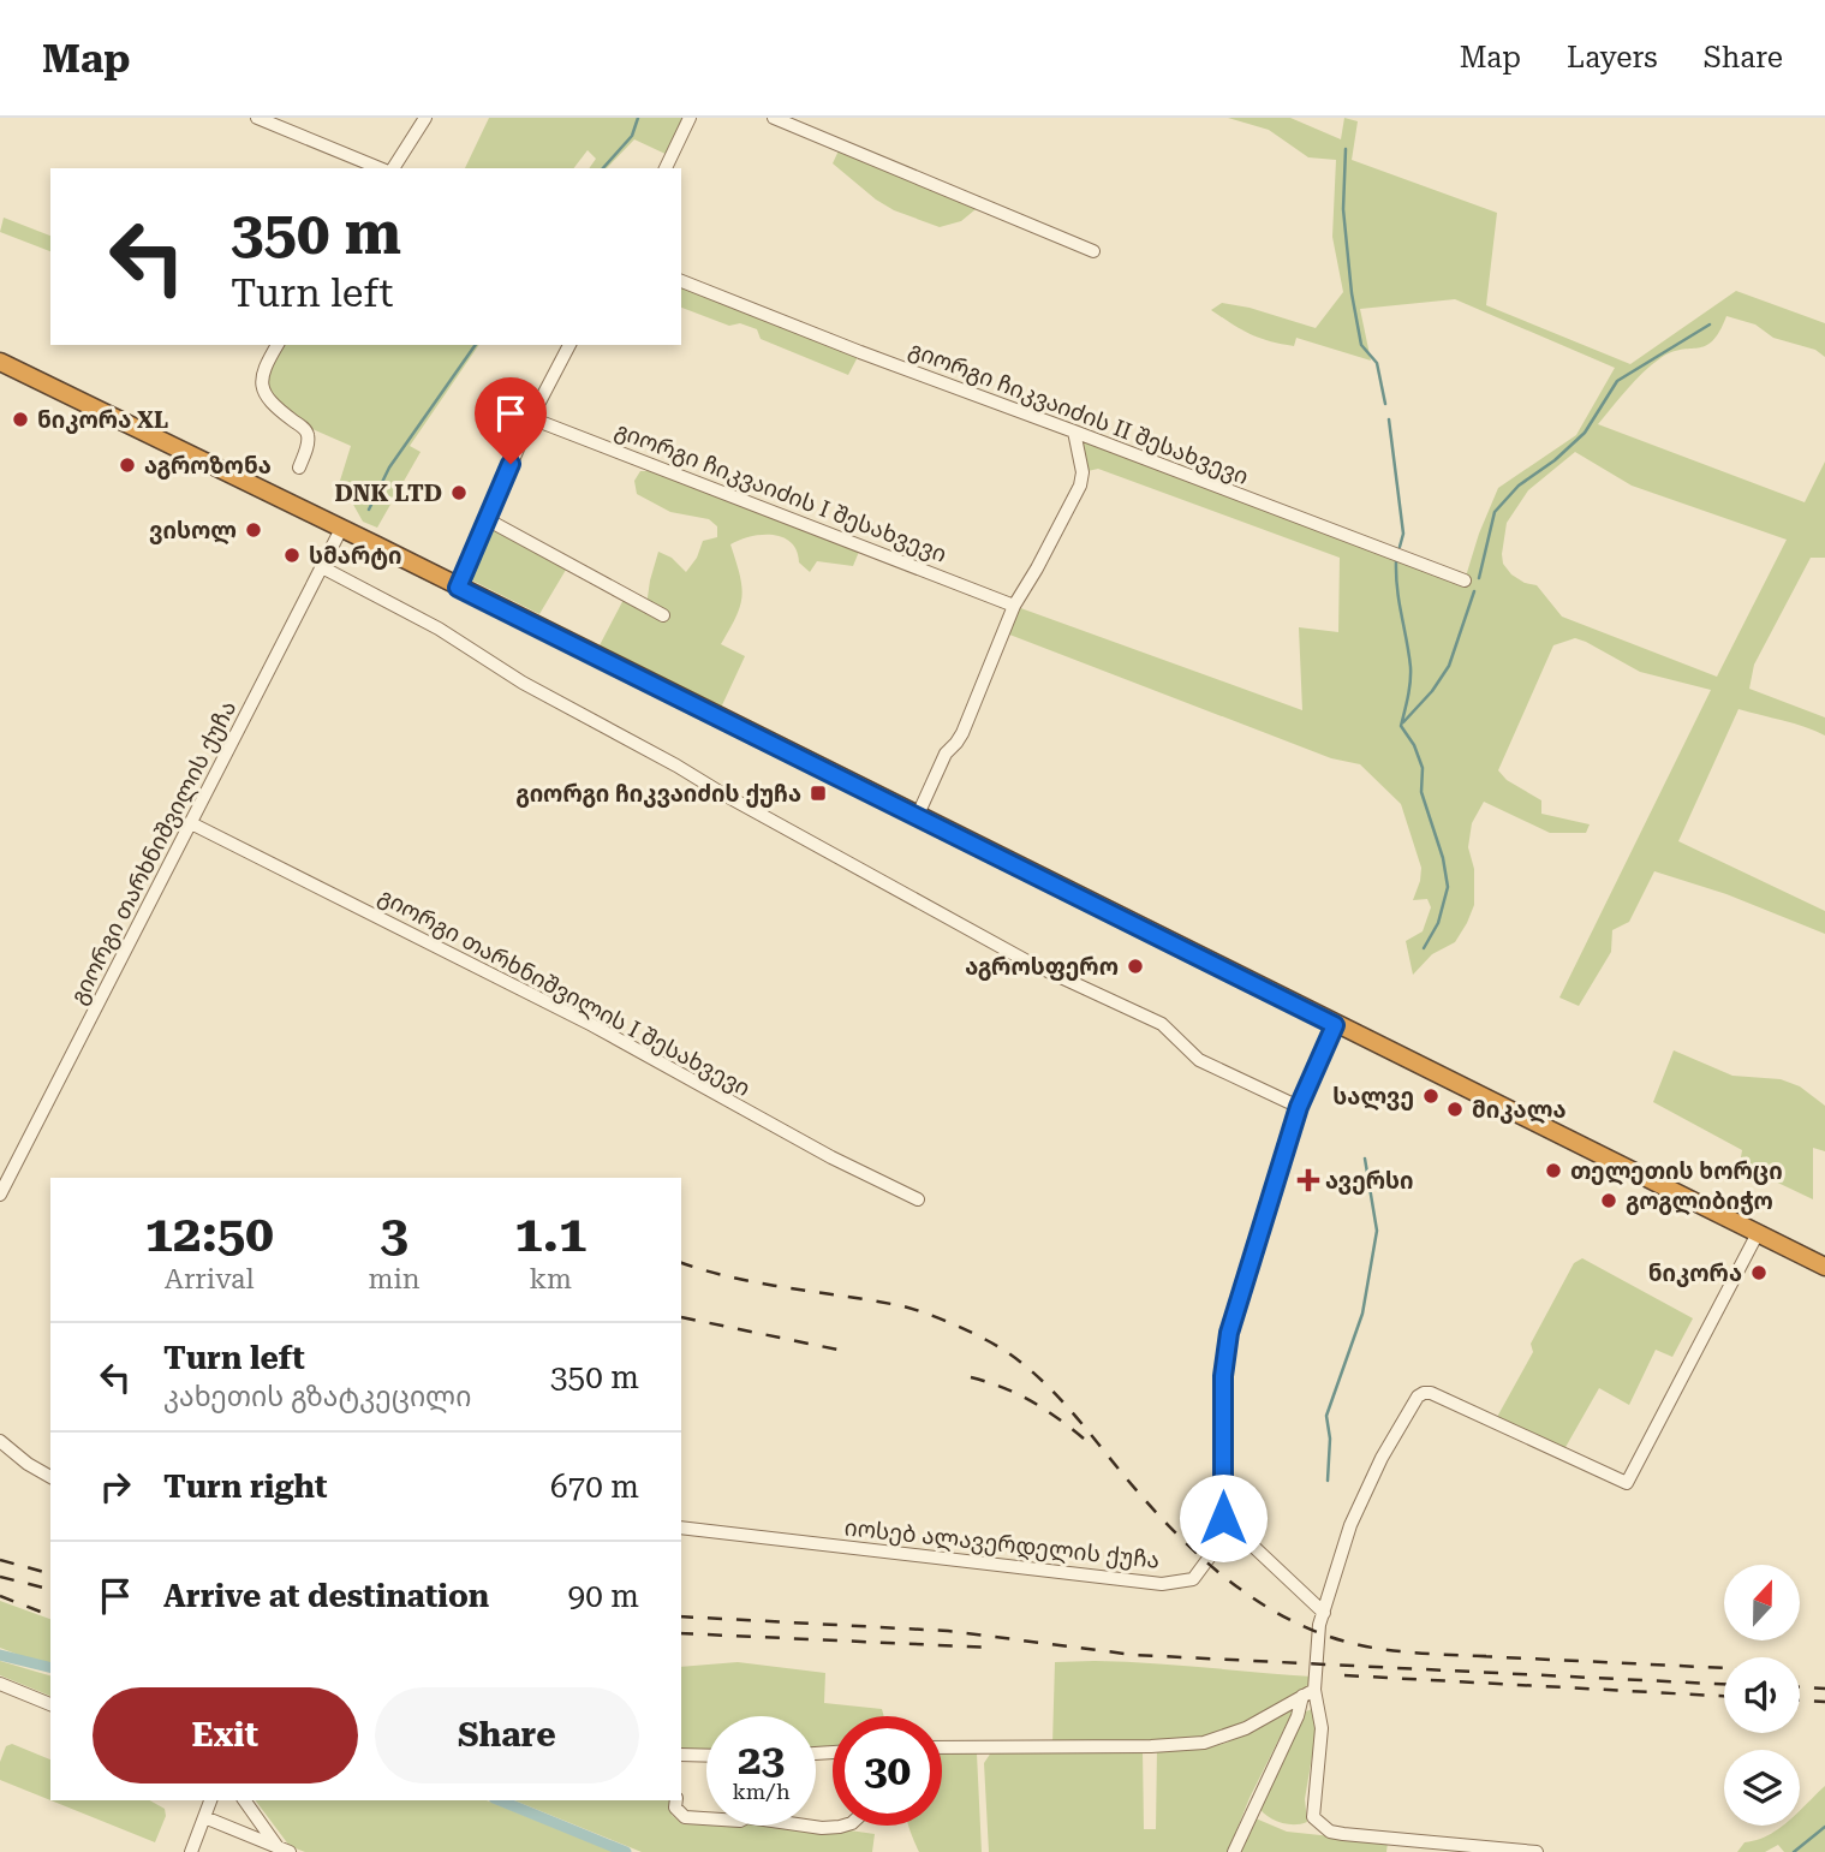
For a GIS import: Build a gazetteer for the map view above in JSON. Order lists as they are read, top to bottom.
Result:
{
  "streets": {
    "street": [
      "გიორგი ჩიკვაიძის II შესახვევი",
      "გიორგი ჩიკვაიძის I შესახვევი",
      "გიორგი თარხნიშვილის ქუჩა",
      "გიორგი თარხნიშვილის I შესახვევი",
      "იოსებ ალავერდელის ქუჩა"
    ]
  },
  "crossings": [
    ["გიორგი თარხნიშვილის ქუჩა", "გიორგი თარხნიშვილის I შესახვევი"]
  ],
  "places": {
    "other": [
      "ნიკორა XL",
      "აგროზონა",
      "DNK LTD",
      "ვისოლ",
      "სმარტი",
      "აგროსფერო",
      "სალვე",
      "მიკალა",
      "თელეთის ხორცი",
      "გოგლიბიჭო",
      "ნიკორა"
    ],
    "transit": ["გიორგი ჩიკვაიძის ქუჩა"],
    "health": ["ავერსი"]
  },
  "north": "top",
  "page": {
    "header": "Map",
    "nav": ["Map", "Layers", "Share"],
    "turn": ["350 m", "Turn left"],
    "eta": [
      "12:50",
      "Arrival",
      "3",
      "min",
      "1.1",
      "km"
    ],
    "list": [
      {
        "name": "Turn left",
        "note": "კახეთის გზატკეცილი",
        "value": "350 m"
      },
      {
        "name": "Turn right",
        "value": "670 m"
      },
      {
        "name": "Arrive at destination",
        "value": "90 m"
      }
    ],
    "buttons": ["Exit", "Share"],
    "speed": "23 km/h",
    "limit": "30"
  }
}
